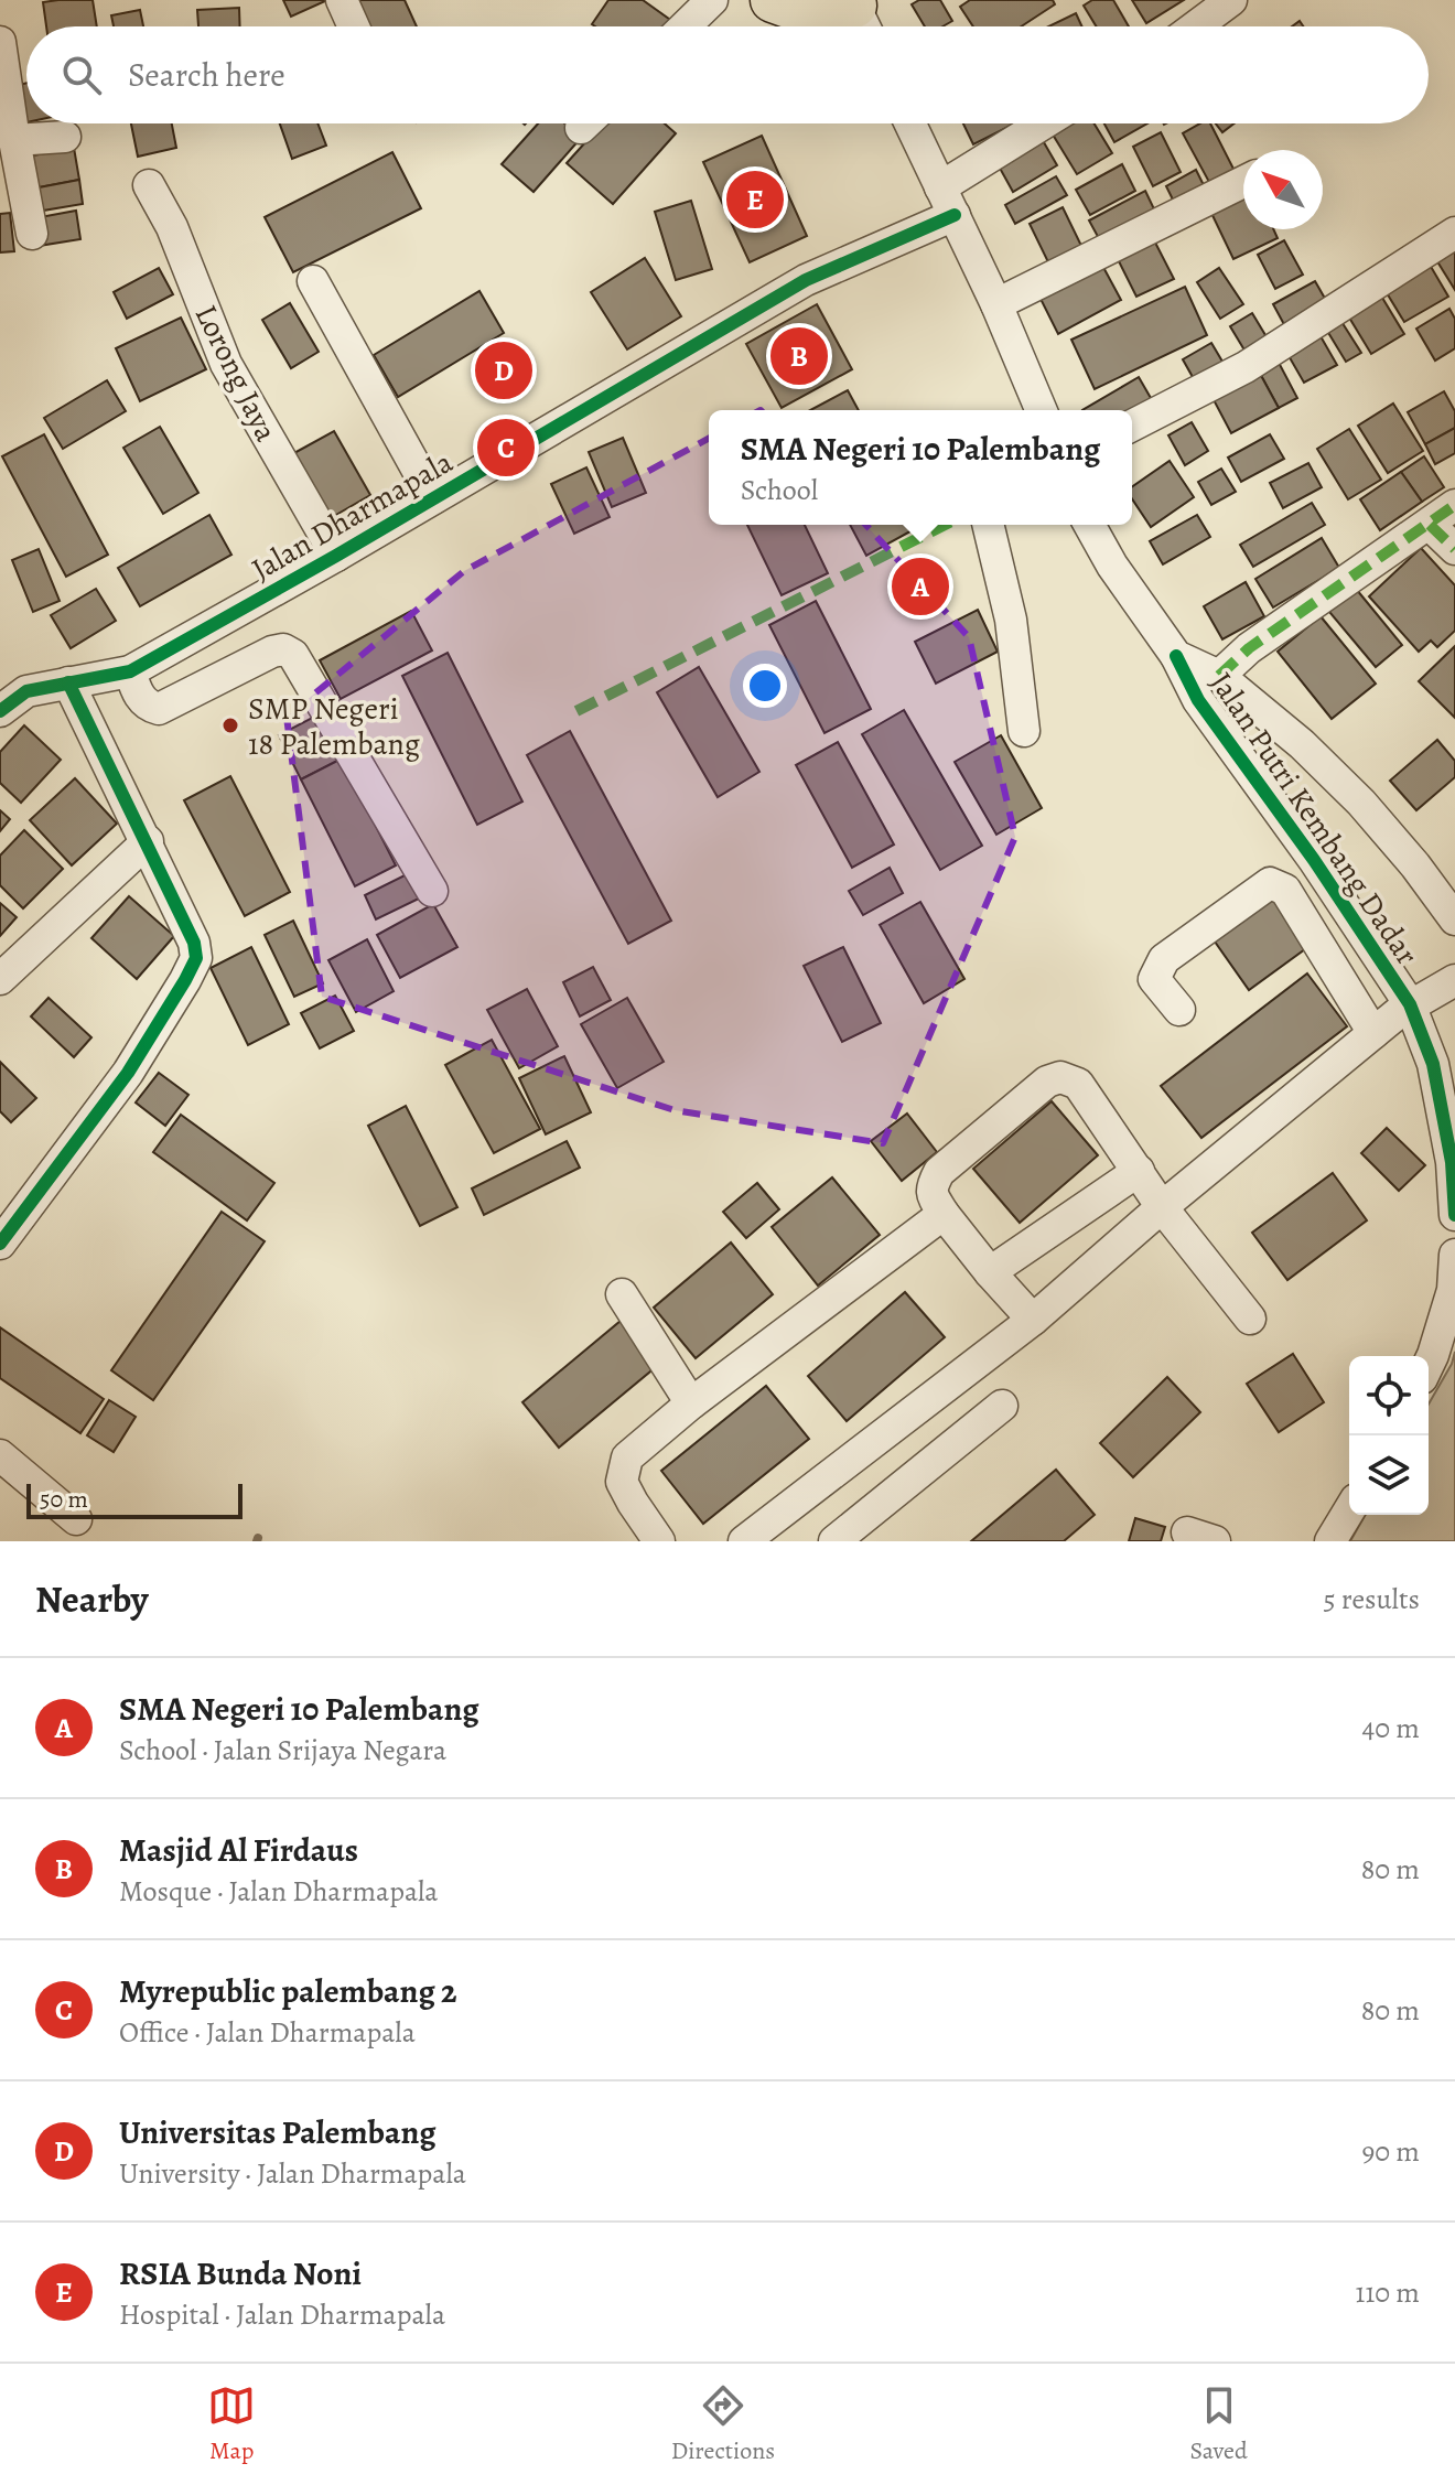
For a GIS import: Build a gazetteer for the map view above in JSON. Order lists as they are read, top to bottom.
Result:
{
  "streets": {
    "street": ["Lorong Jaya", "Jalan Dharmapala", "Jalan Putri Kembang Dadar"]
  },
  "crossings": [
    ["Lorong Jaya", "Jalan Dharmapala"]
  ],
  "places": ["SMP Negeri 18 Palembang"],
  "scale_bar": "50 m",
  "north": "top left",
  "page": {
    "search": "Search here",
    "pins": [
      "E",
      "B",
      "D",
      "C",
      "A"
    ],
    "popup": ["SMA Negeri 10 Palembang", "School"],
    "scale": "50 m",
    "heading": ["Nearby", "5 results"],
    "list": [
      {
        "mark": "A",
        "name": "SMA Negeri 10 Palembang",
        "note": "School · Jalan Srijaya Negara",
        "value": "40 m"
      },
      {
        "mark": "B",
        "name": "Masjid Al Firdaus",
        "note": "Mosque · Jalan Dharmapala",
        "value": "80 m"
      },
      {
        "mark": "C",
        "name": "Myrepublic palembang 2",
        "note": "Office · Jalan Dharmapala",
        "value": "80 m"
      },
      {
        "mark": "D",
        "name": "Universitas Palembang",
        "note": "University · Jalan Dharmapala",
        "value": "90 m"
      },
      {
        "mark": "E",
        "name": "RSIA Bunda Noni",
        "note": "Hospital · Jalan Dharmapala",
        "value": "110 m"
      }
    ],
    "nav": ["Map", "Directions", "Saved"]
  }
}
